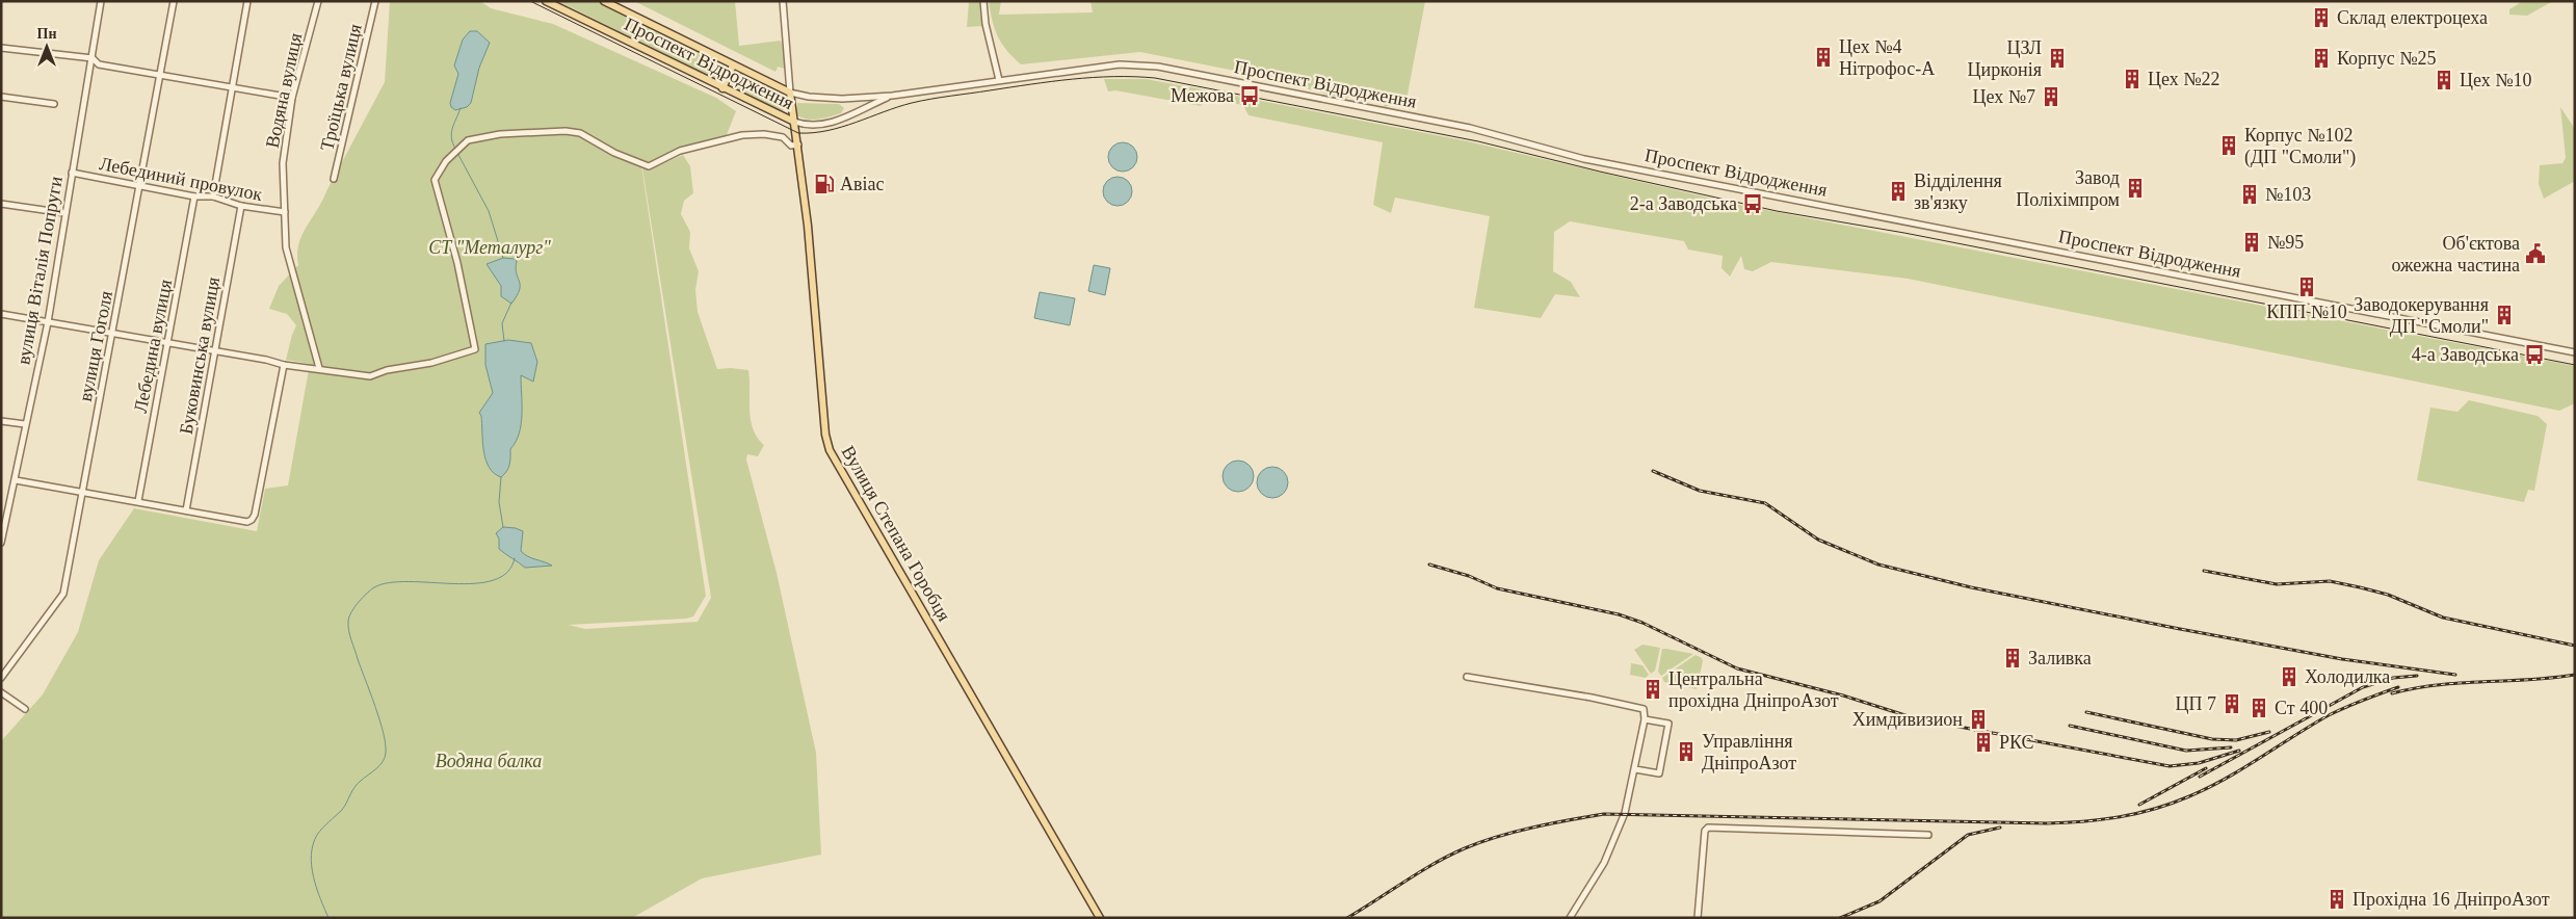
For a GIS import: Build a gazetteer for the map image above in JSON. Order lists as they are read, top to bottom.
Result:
{
  "streets": {
    "main road": ["Проспект Відродження", "Вулиця Степана Горобця"],
    "street": [
      "Троїцька вулиця",
      "Водяна вулиця",
      "Лебединий провулок",
      "вулиця Віталія Попруги",
      "вулиця Гоголя",
      "Лебедина вулиця",
      "Буковинська вулиця"
    ]
  },
  "crossings": [
    ["Проспект Відродження", "Вулиця Степана Горобця"],
    ["Водяна вулиця", "Лебединий провулок"],
    ["Лебединий провулок", "вулиця Віталія Попруги"],
    ["Лебединий провулок", "вулиця Гоголя"],
    ["Лебединий провулок", "Лебедина вулиця"],
    ["Лебединий провулок", "Буковинська вулиця"]
  ],
  "parks": ["СТ \"Металург\"", "Водяна балка"],
  "places": {
    "building": [
      "Склад електроцеха",
      "Цех №4 Нітрофос-А",
      "ЦЗЛ Цирконія",
      "Корпус №25",
      "Цех №22",
      "Цех №10",
      "Цех №7",
      "Корпус №102 (ДП \"Смоли\")",
      "Завод Поліхімпром",
      "Відділення зв'язку",
      "№103",
      "№95",
      "КПП №10",
      "Заводокерування ДП \"Смоли\"",
      "Заливка",
      "Холодилка",
      "Центральна прохідна ДніпроАзот",
      "ЦП 7",
      "Ст 400",
      "Химдивизион",
      "РКС",
      "Управління ДніпроАзот",
      "Прохідна 16 ДніпроАзот"
    ],
    "bus stop": ["Межова", "2-а Заводська", "4-а Заводська"],
    "fuel station": ["Авіас"],
    "public building": ["Об'єктова ожежна частина"]
  },
  "north": "top"
}
